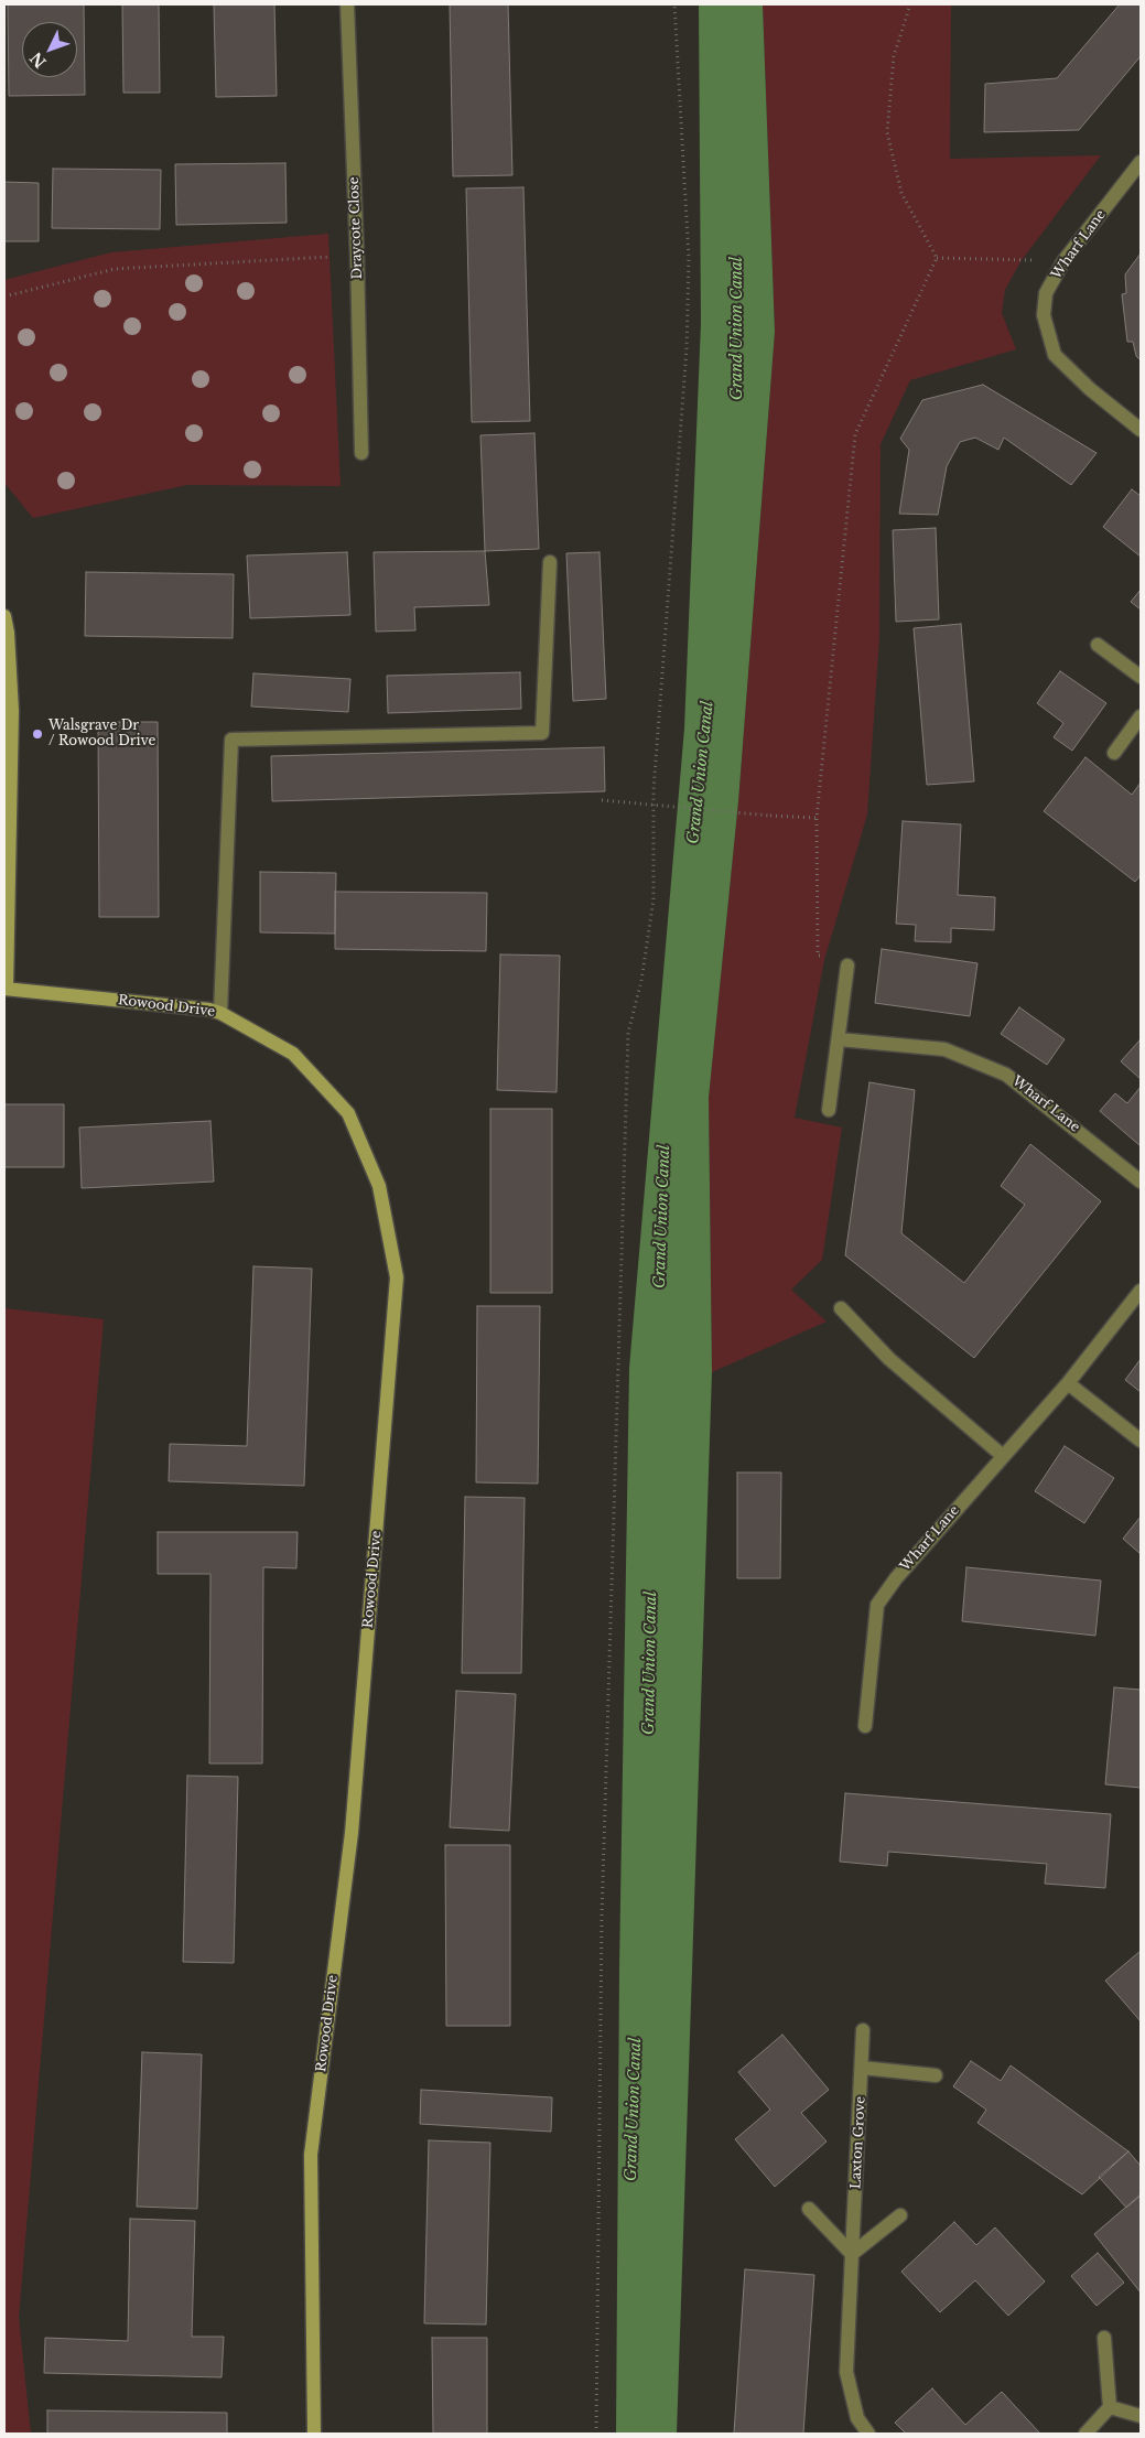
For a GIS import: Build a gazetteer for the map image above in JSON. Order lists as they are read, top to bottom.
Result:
{
  "streets": {
    "street": [
      "Draycote Close",
      "Wharf Lane",
      "Rowood Drive",
      "Laxton Grove"
    ]
  },
  "water": ["Grand Union Canal"],
  "places": ["Walsgrave Dr / Rowood Drive"],
  "north": "bottom left"
}
